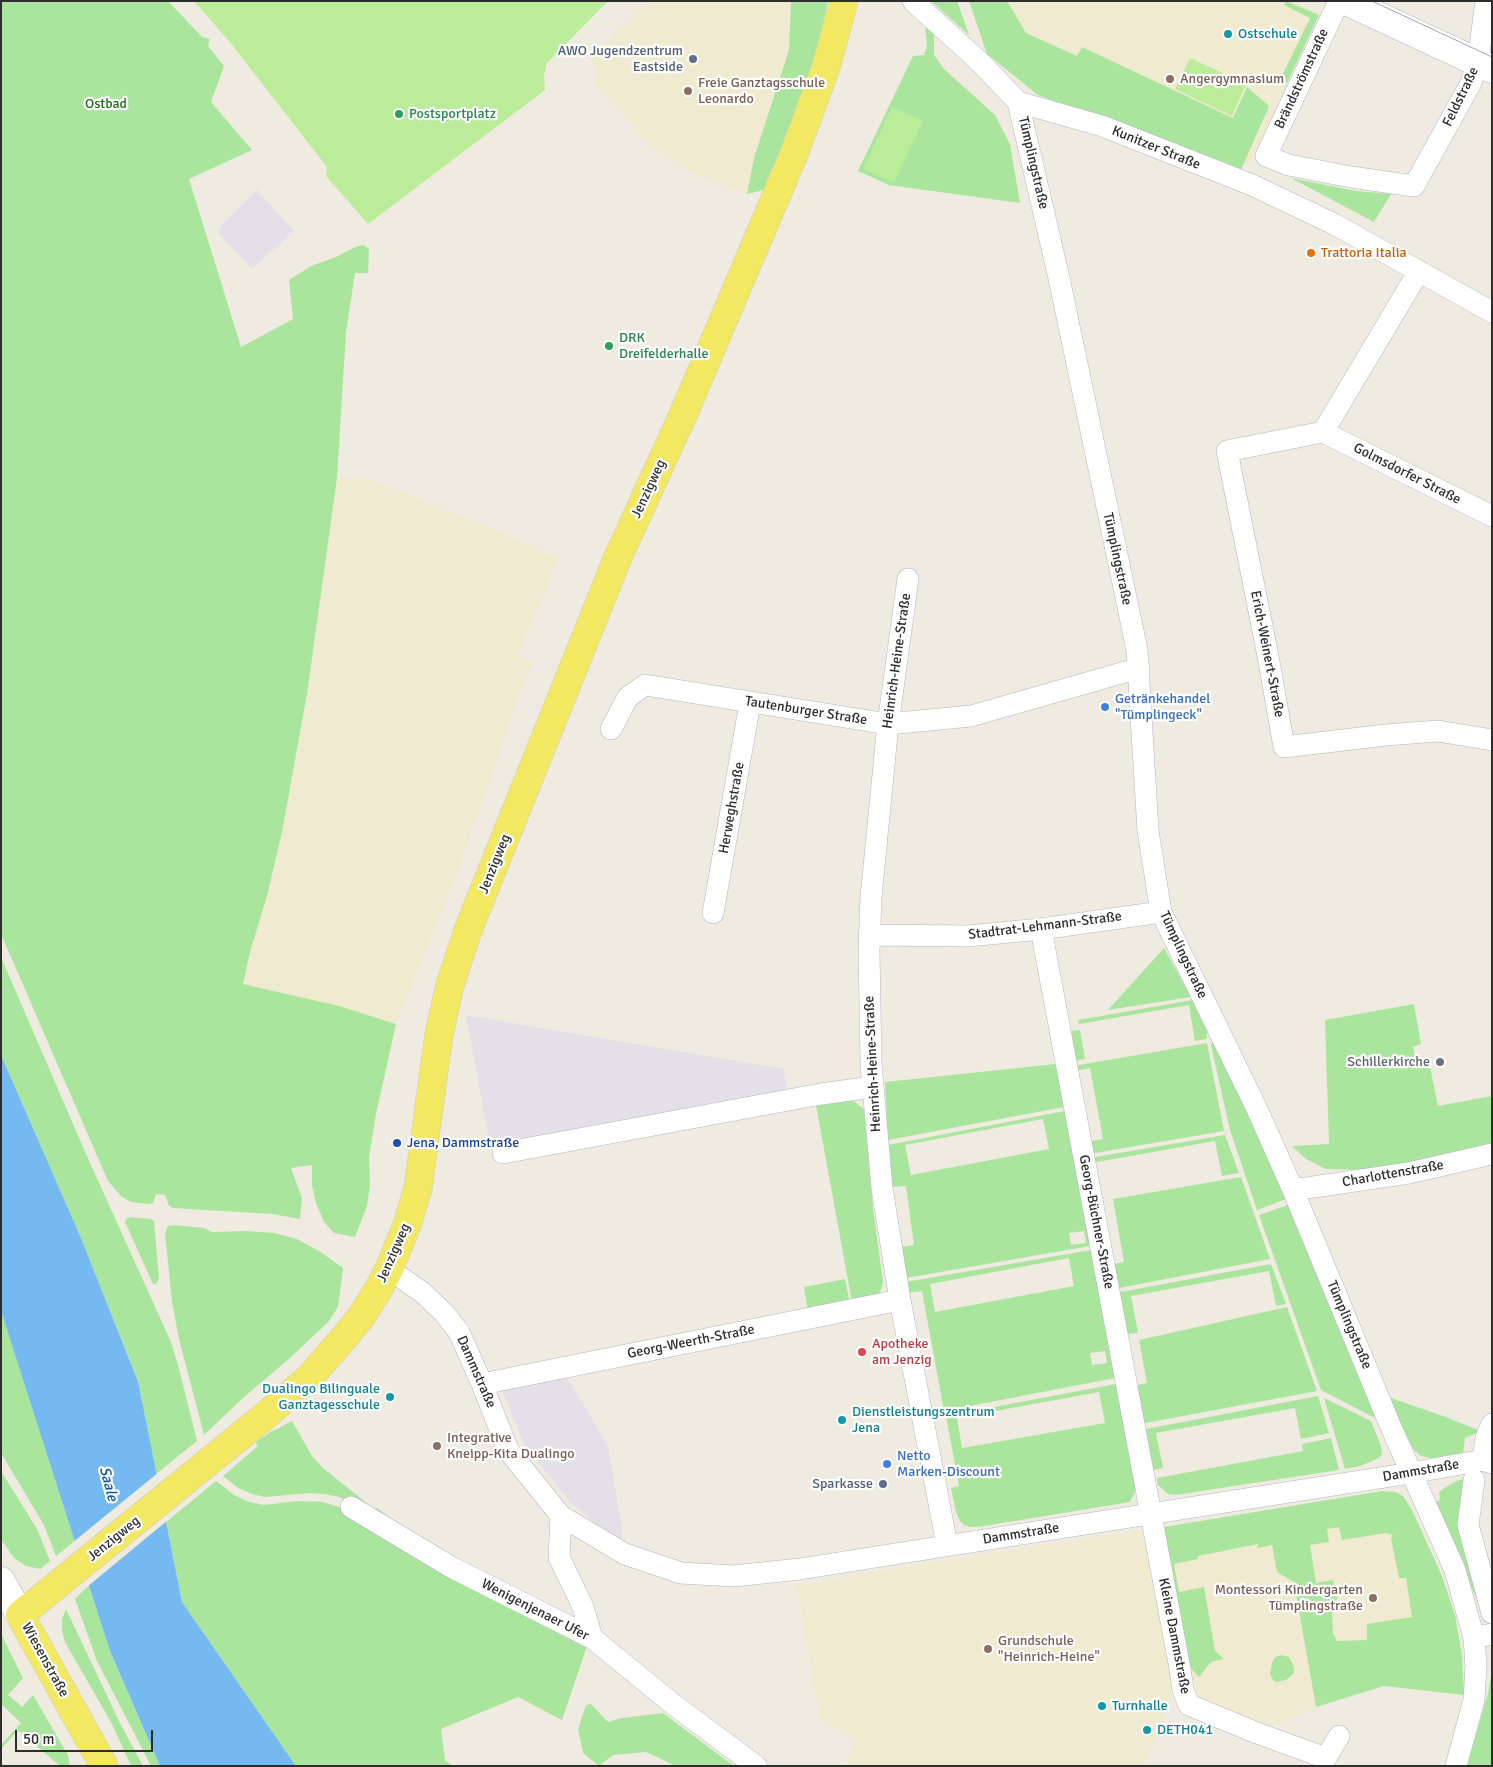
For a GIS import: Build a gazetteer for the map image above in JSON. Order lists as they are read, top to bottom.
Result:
{
  "streets": {
    "main road": ["Jenzigweg", "Wiesenstraße"],
    "street": [
      "Brändströmstraße",
      "Feldstraße",
      "Kunitzer Straße",
      "Tümplingstraße",
      "Golmsdorfer Straße",
      "Erich-Weinert-Straße",
      "Heinrich-Heine-Straße",
      "Tautenburger Straße",
      "Herweghstraße",
      "Stadtrat-Lehmann-Straße",
      "Charlottenstraße",
      "Georg-Büchner-Straße",
      "Georg-Weerth-Straße",
      "Dammstraße",
      "Wenigenjenaer Ufer",
      "Kleine Dammstraße"
    ]
  },
  "crossings": [
    ["Brändströmstraße", "Feldstraße"],
    ["Kunitzer Straße", "Tümplingstraße"],
    ["Tümplingstraße", "Tautenburger Straße"],
    ["Tümplingstraße", "Stadtrat-Lehmann-Straße"],
    ["Tümplingstraße", "Charlottenstraße"],
    ["Tümplingstraße", "Dammstraße"],
    ["Golmsdorfer Straße", "Erich-Weinert-Straße"],
    ["Jenzigweg", "Dammstraße"],
    ["Jenzigweg", "Wiesenstraße"],
    ["Heinrich-Heine-Straße", "Tautenburger Straße"],
    ["Heinrich-Heine-Straße", "Stadtrat-Lehmann-Straße"],
    ["Heinrich-Heine-Straße", "Georg-Weerth-Straße"],
    ["Heinrich-Heine-Straße", "Dammstraße"],
    ["Tautenburger Straße", "Herweghstraße"],
    ["Stadtrat-Lehmann-Straße", "Georg-Büchner-Straße"],
    ["Georg-Büchner-Straße", "Dammstraße"],
    ["Georg-Büchner-Straße", "Kleine Dammstraße"],
    ["Georg-Weerth-Straße", "Dammstraße"],
    ["Dammstraße", "Kleine Dammstraße"]
  ],
  "water": ["Saale"],
  "parks": ["Ostbad"],
  "places": [
    "Ostschule",
    "AWO Jugendzentrum Eastside",
    "Angergymnasium",
    "Freie Ganztagsschule Leonardo",
    "Postsportplatz",
    "Trattoria Italia",
    "DRK Dreifelderhalle",
    "Getränkehandel \"Tümplingeck\"",
    "Schillerkirche",
    "Jena, Dammstraße",
    "Apotheke am Jenzig",
    "Dualingo Bilinguale Ganztagesschule",
    "Dienstleistungszentrum Jena",
    "Integrative Kneipp-Kita Dualingo",
    "Netto Marken-Discount",
    "Sparkasse",
    "Montessori Kindergarten Tümplingstraße",
    "Grundschule \"Heinrich-Heine\"",
    "Turnhalle",
    "DETH041"
  ],
  "scale_bar": "50 m"
}
